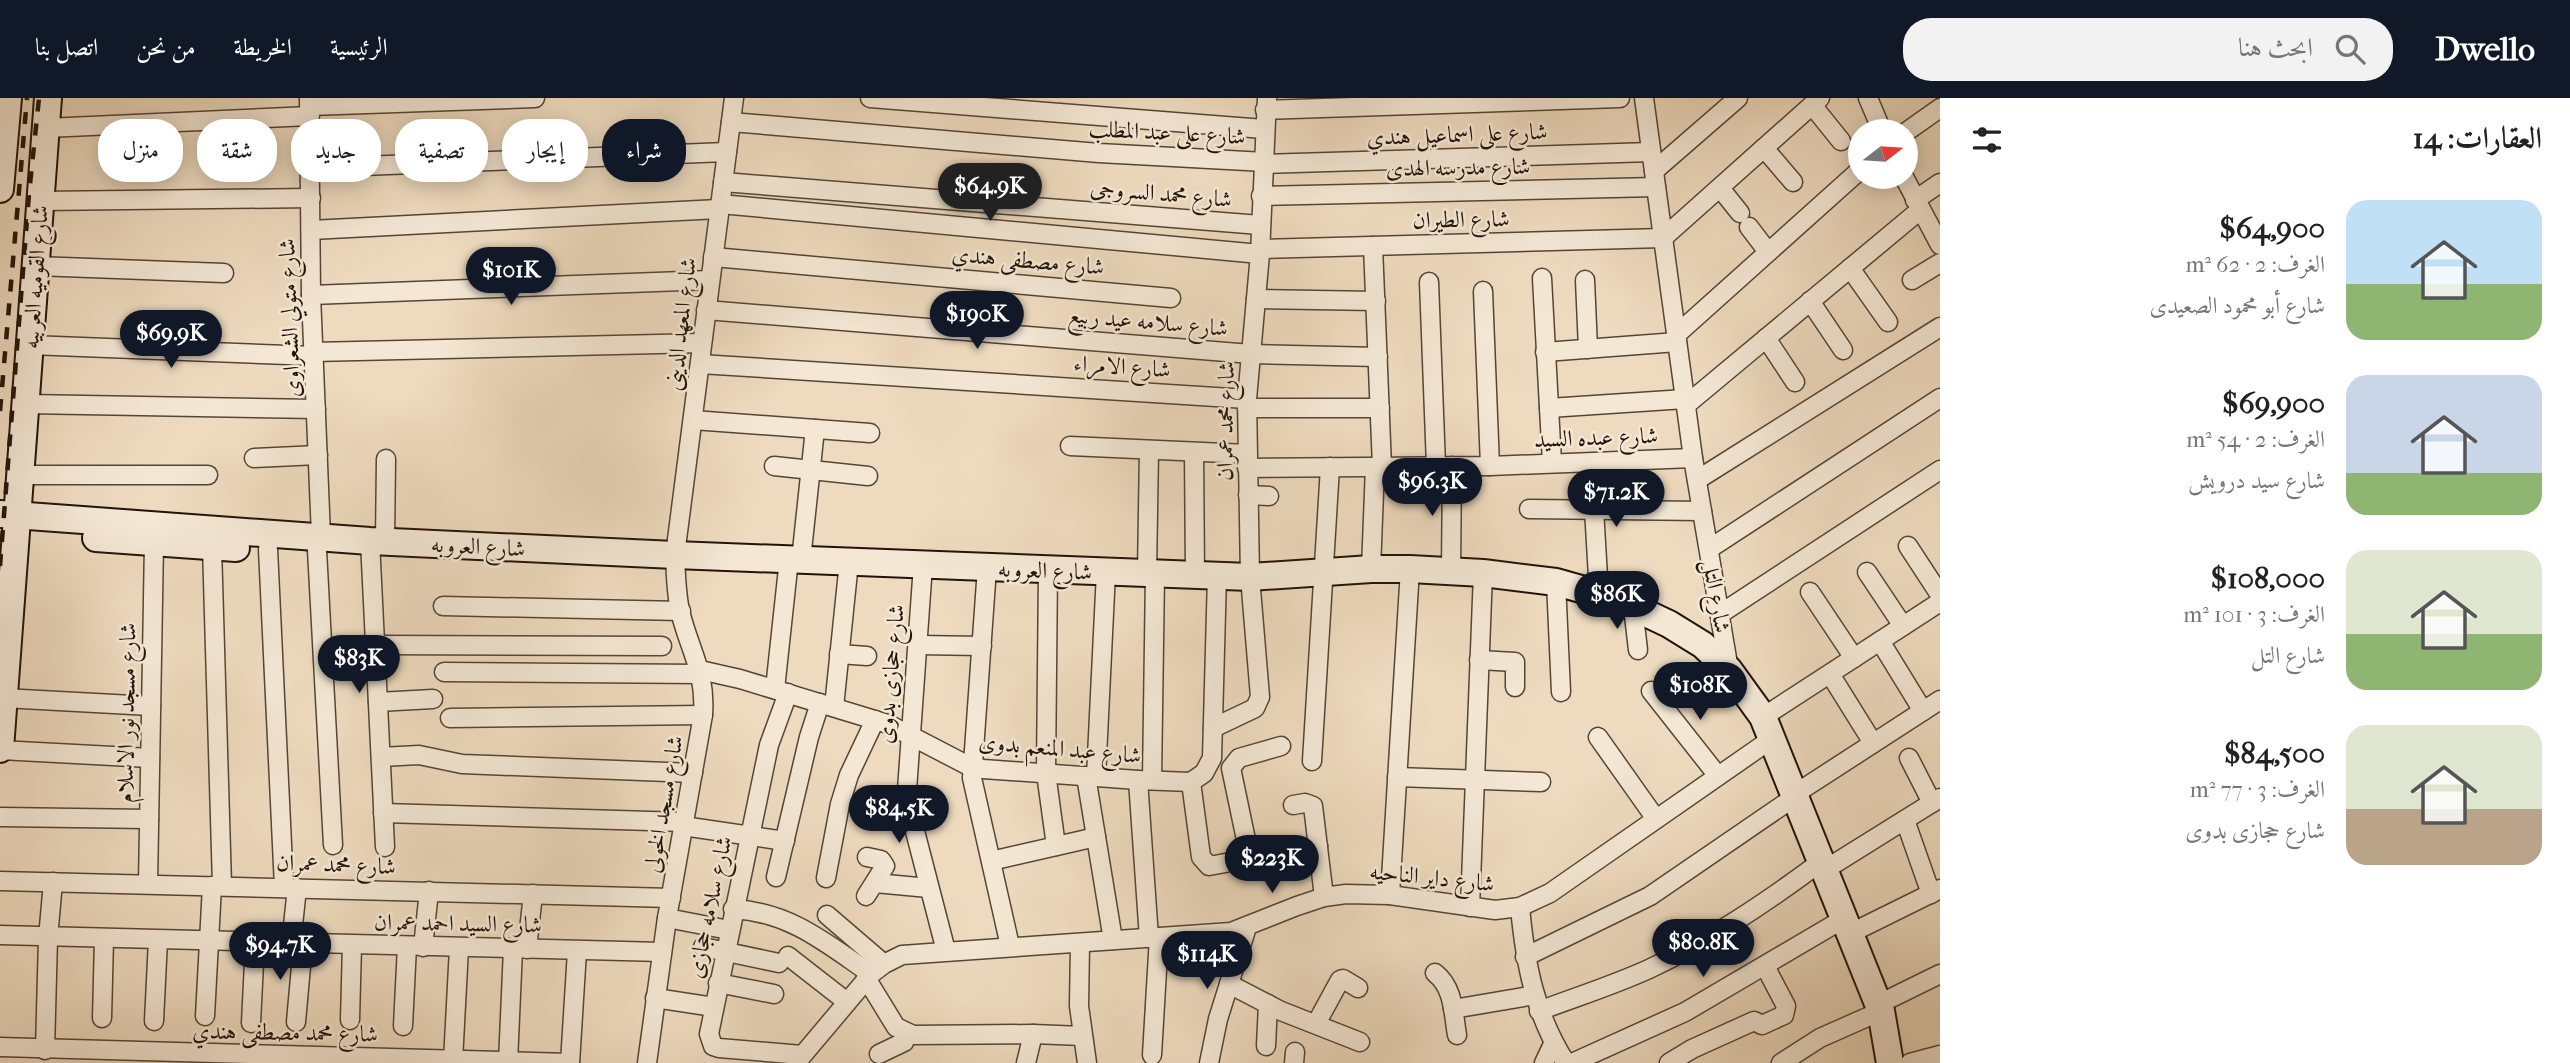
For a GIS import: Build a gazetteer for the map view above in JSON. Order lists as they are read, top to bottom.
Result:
{
  "streets": {
    "street": [
      "شارع على عبد المطلب",
      "شارع على اسماعيل هندي",
      "شارع مدرسه الهدى",
      "شارع محمد السروجى",
      "شارع الطيران",
      "شارع مصطفى هندي",
      "شارع القوميه العربيه",
      "شارع متولي الشعراوى",
      "شارع سلامه عيد ربيع",
      "شارع المعهد الدينى",
      "شارع الامراء",
      "شارع محمد عمران",
      "شارع عبده السيد",
      "شارع العروبه",
      "شارع التل",
      "شارع حجازى بدوى",
      "شارع مسجد نور الاسلام",
      "شارع عبد المنعم بدوى",
      "شارع مسجد الخولى",
      "شارع داير الناحيه",
      "شارع سلامه حجازى",
      "شارع السيد احمد عمران",
      "شارع محمد مصطفى هندي"
    ]
  },
  "crossings": [
    ["شارع على عبد المطلب", "شارع على اسماعيل هندي"],
    ["شارع على عبد المطلب", "شارع المعهد الدينى"],
    ["شارع على عبد المطلب", "شارع محمد عمران"],
    ["شارع على اسماعيل هندي", "شارع محمد عمران"],
    ["شارع على اسماعيل هندي", "شارع التل"],
    ["شارع مدرسه الهدى", "شارع محمد عمران"],
    ["شارع مدرسه الهدى", "شارع التل"],
    ["شارع محمد السروجى", "شارع المعهد الدينى"],
    ["شارع محمد السروجى", "شارع محمد عمران"],
    ["شارع الطيران", "شارع متولي الشعراوى"],
    ["شارع الطيران", "شارع المعهد الدينى"],
    ["شارع الطيران", "شارع محمد عمران"],
    ["شارع الطيران", "شارع التل"],
    ["شارع مصطفى هندي", "شارع المعهد الدينى"],
    ["شارع القوميه العربيه", "شارع العروبه"],
    ["شارع متولي الشعراوى", "شارع العروبه"],
    ["شارع سلامه عيد ربيع", "شارع المعهد الدينى"],
    ["شارع سلامه عيد ربيع", "شارع محمد عمران"],
    ["شارع المعهد الدينى", "شارع الامراء"],
    ["شارع المعهد الدينى", "شارع العروبه"],
    ["شارع المعهد الدينى", "شارع مسجد الخولى"],
    ["شارع الامراء", "شارع محمد عمران"],
    ["شارع محمد عمران", "شارع عبده السيد"],
    ["شارع محمد عمران", "شارع العروبه"],
    ["شارع محمد عمران", "شارع مسجد نور الاسلام"],
    ["شارع محمد عمران", "شارع مسجد الخولى"],
    ["شارع عبده السيد", "شارع التل"],
    ["شارع العروبه", "شارع التل"],
    ["شارع العروبه", "شارع حجازى بدوى"],
    ["شارع العروبه", "شارع مسجد نور الاسلام"],
    ["شارع العروبه", "شارع مسجد الخولى"],
    ["شارع العروبه", "شارع سلامه حجازى"],
    ["شارع التل", "شارع داير الناحيه"],
    ["شارع حجازى بدوى", "شارع عبد المنعم بدوى"],
    ["شارع حجازى بدوى", "شارع داير الناحيه"],
    ["شارع عبد المنعم بدوى", "شارع مسجد الخولى"],
    ["شارع عبد المنعم بدوى", "شارع سلامه حجازى"],
    ["شارع مسجد الخولى", "شارع السيد احمد عمران"]
  ],
  "north": "right",
  "page": {
    "header": "Dwello",
    "search": "ابحث هنا",
    "nav": [
      "الرئيسية",
      "الخريطة",
      "من نحن",
      "اتصل بنا"
    ],
    "heading": "العقارات: 14",
    "chip": [
      "شراء",
      "إيجار",
      "تصفية",
      "جديد",
      "شقة",
      "منزل"
    ],
    "price": [
      "$64.9K",
      "$101K",
      "$190K",
      "$69.9K",
      "$96.3K",
      "$71.2K",
      "$86K",
      "$83K",
      "$108K",
      "$84.5K",
      "$223K",
      "$80.8K",
      "$94.7K",
      "$114K"
    ],
    "list": [
      {
        "name": "$64,900",
        "note": "الغرف: 2 · 62 m² · شارع أبو محمود الصعيدى"
      },
      {
        "name": "$69,900",
        "note": "الغرف: 2 · 54 m² · شارع سيد درويش"
      },
      {
        "name": "$108,000",
        "note": "الغرف: 3 · 101 m² · شارع التل"
      },
      {
        "name": "$84,500",
        "note": "الغرف: 3 · 77 m² · شارع حجازى بدوى"
      }
    ]
  }
}
